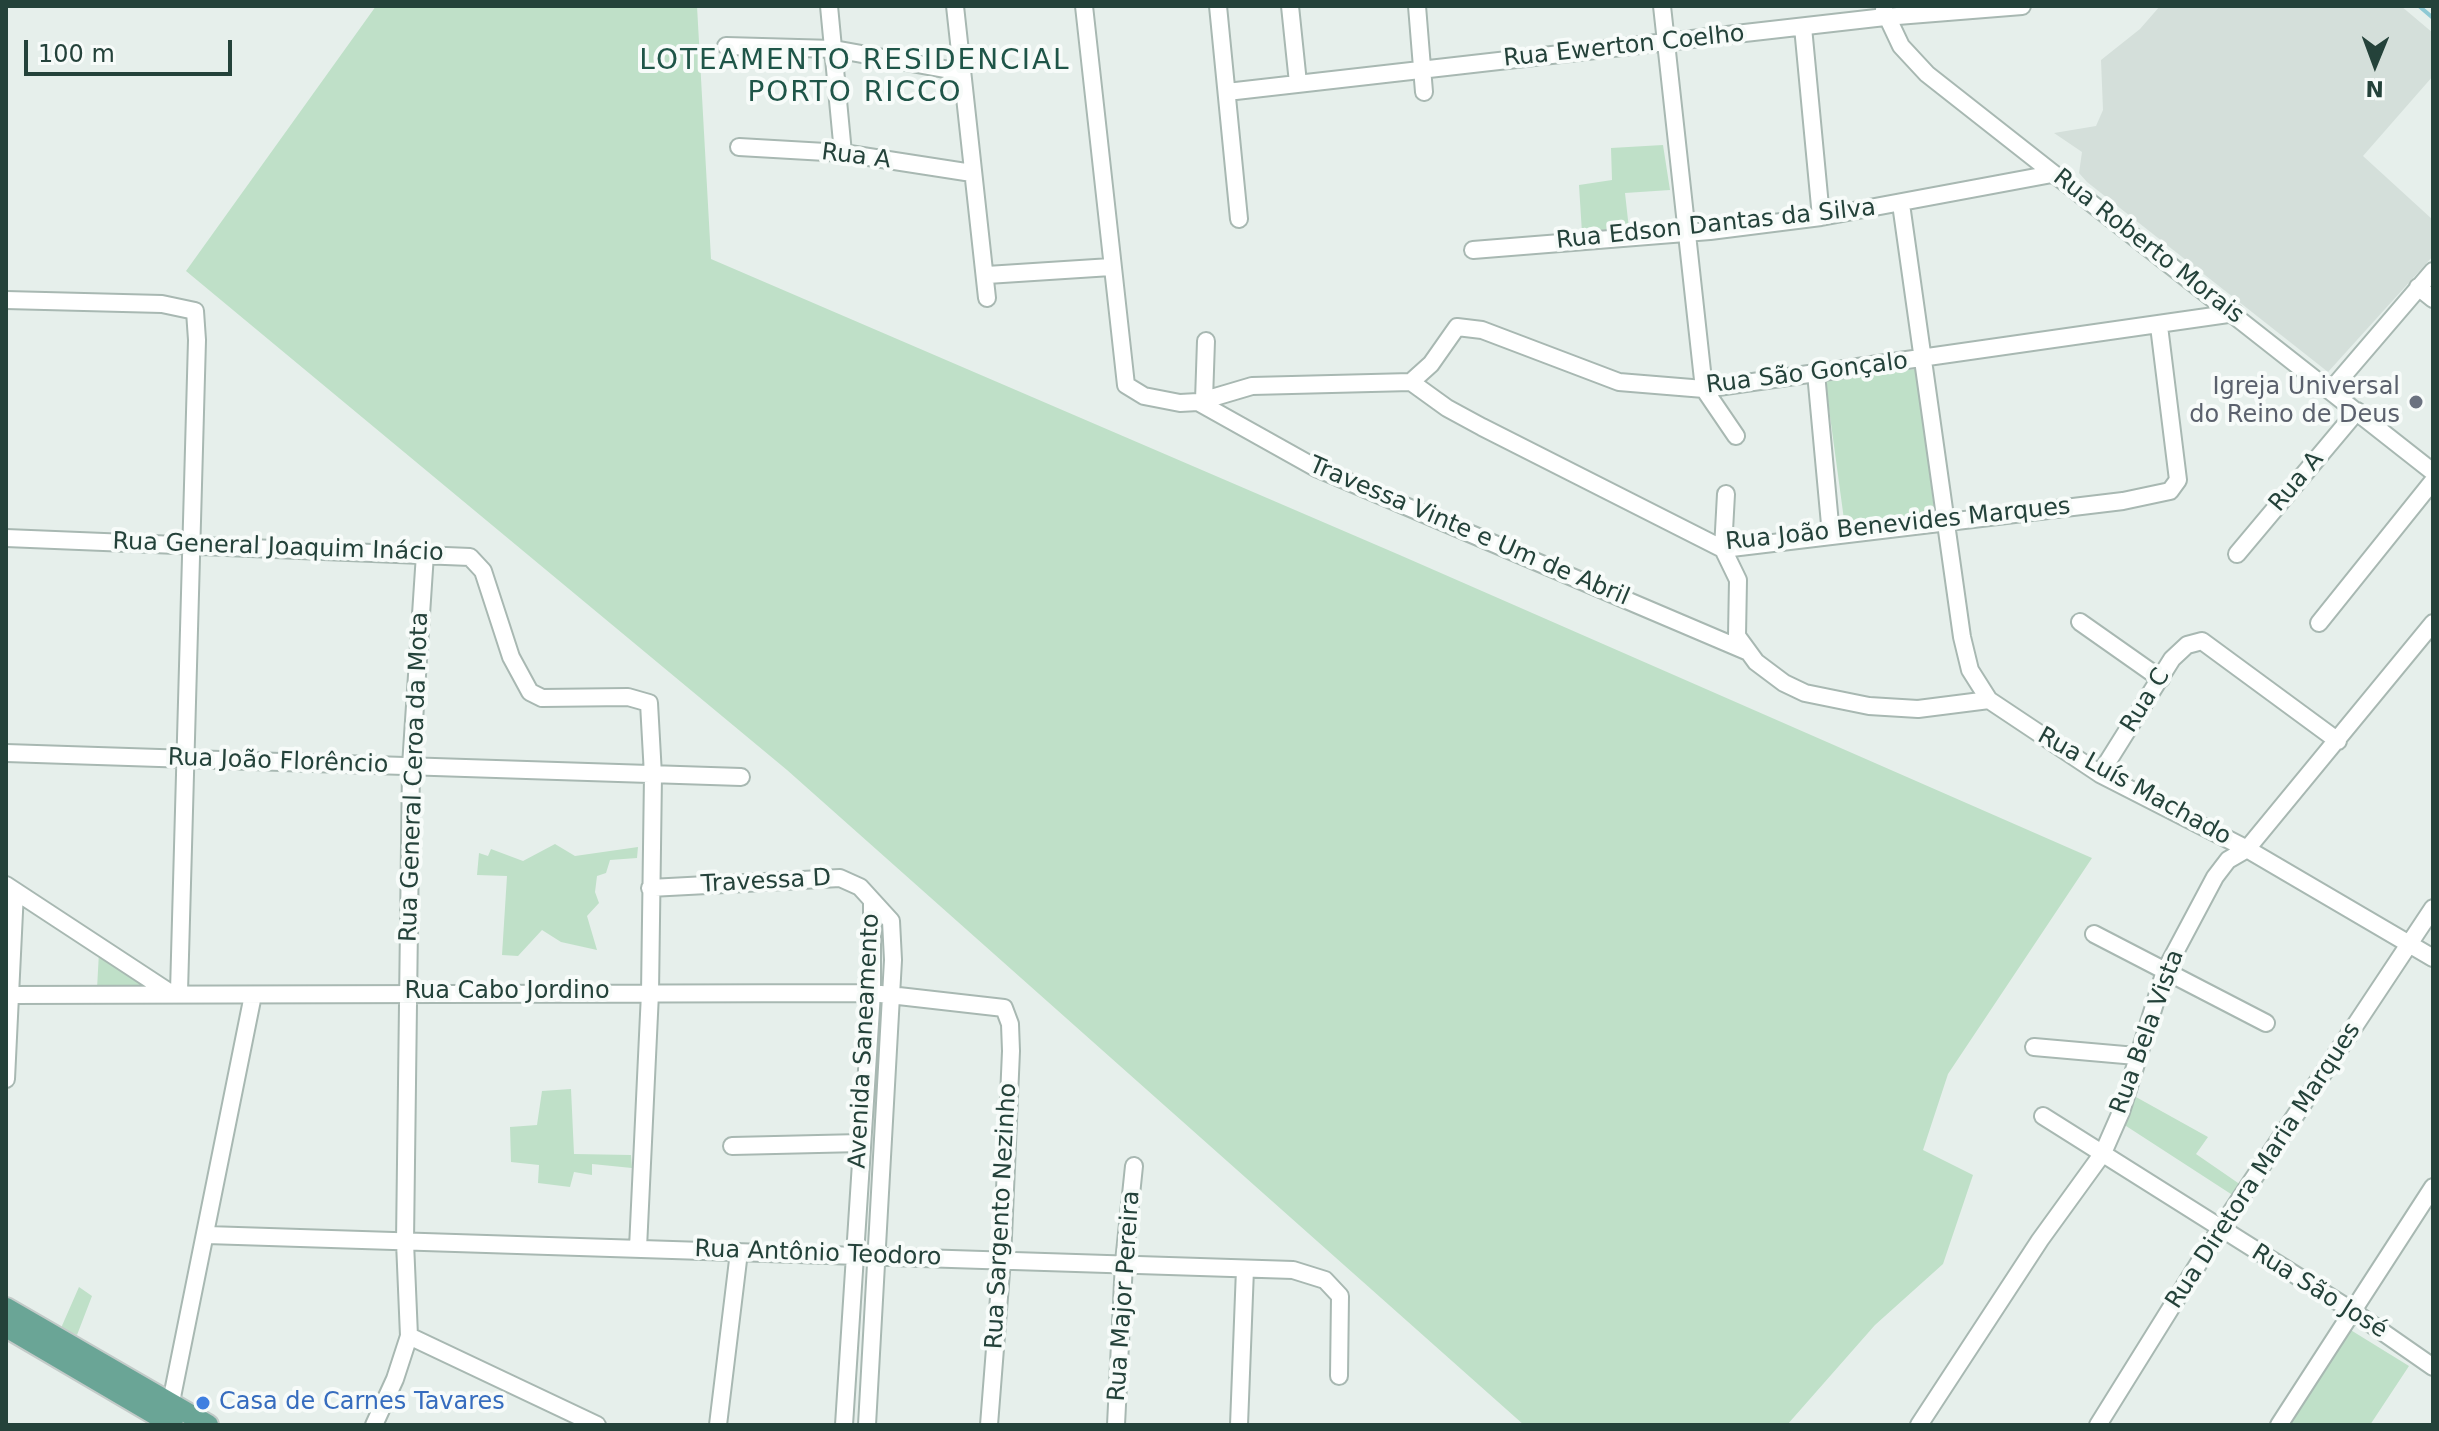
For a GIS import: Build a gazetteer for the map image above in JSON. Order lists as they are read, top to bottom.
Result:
{
  "streets": {
    "street": [
      "Rua Ewerton Coelho",
      "Rua A",
      "Rua Edson Dantas da Silva",
      "Rua Roberto Morais",
      "Rua São Gonçalo",
      "Rua João Benevides Marques",
      "Travessa Vinte e Um de Abril",
      "Rua General Joaquim Inácio",
      "Rua C",
      "Rua João Florêncio",
      "Rua General Ceroa da Mota",
      "Rua Luís Machado",
      "Travessa D",
      "Rua Cabo Jordino",
      "Rua Bela Vista",
      "Avenida Saneamento",
      "Rua Diretora Maria Marques",
      "Rua Sargento Nezinho",
      "Rua Antônio Teodoro",
      "Rua São José",
      "Rua Major Pereira"
    ]
  },
  "crossings": [
    ["Rua Ewerton Coelho", "Rua Roberto Morais"],
    ["Rua A", "Rua Roberto Morais"],
    ["Rua Edson Dantas da Silva", "Rua Roberto Morais"],
    ["Rua Roberto Morais", "Rua São Gonçalo"],
    ["Rua São Gonçalo", "Rua João Benevides Marques"],
    ["Rua General Joaquim Inácio", "Rua João Florêncio"],
    ["Rua General Joaquim Inácio", "Rua General Ceroa da Mota"],
    ["Rua C", "Rua Luís Machado"],
    ["Rua C", "Rua Bela Vista"],
    ["Rua João Florêncio", "Rua General Ceroa da Mota"],
    ["Rua General Ceroa da Mota", "Rua Cabo Jordino"],
    ["Rua General Ceroa da Mota", "Rua Antônio Teodoro"],
    ["Rua Luís Machado", "Rua Bela Vista"],
    ["Rua Luís Machado", "Rua Diretora Maria Marques"],
    ["Travessa D", "Avenida Saneamento"],
    ["Rua Cabo Jordino", "Avenida Saneamento"],
    ["Rua Cabo Jordino", "Rua Sargento Nezinho"],
    ["Rua Bela Vista", "Rua São José"],
    ["Avenida Saneamento", "Rua Antônio Teodoro"],
    ["Rua Diretora Maria Marques", "Rua São José"],
    ["Rua Sargento Nezinho", "Rua Antônio Teodoro"],
    ["Rua Antônio Teodoro", "Rua Major Pereira"]
  ],
  "districts": ["LOTEAMENTO RESIDENCIAL PORTO RICCO"],
  "places": ["Igreja Universal do Reino de Deus", "Casa de Carnes Tavares"],
  "scale_bar": "100 m",
  "north": "bottom"
}
